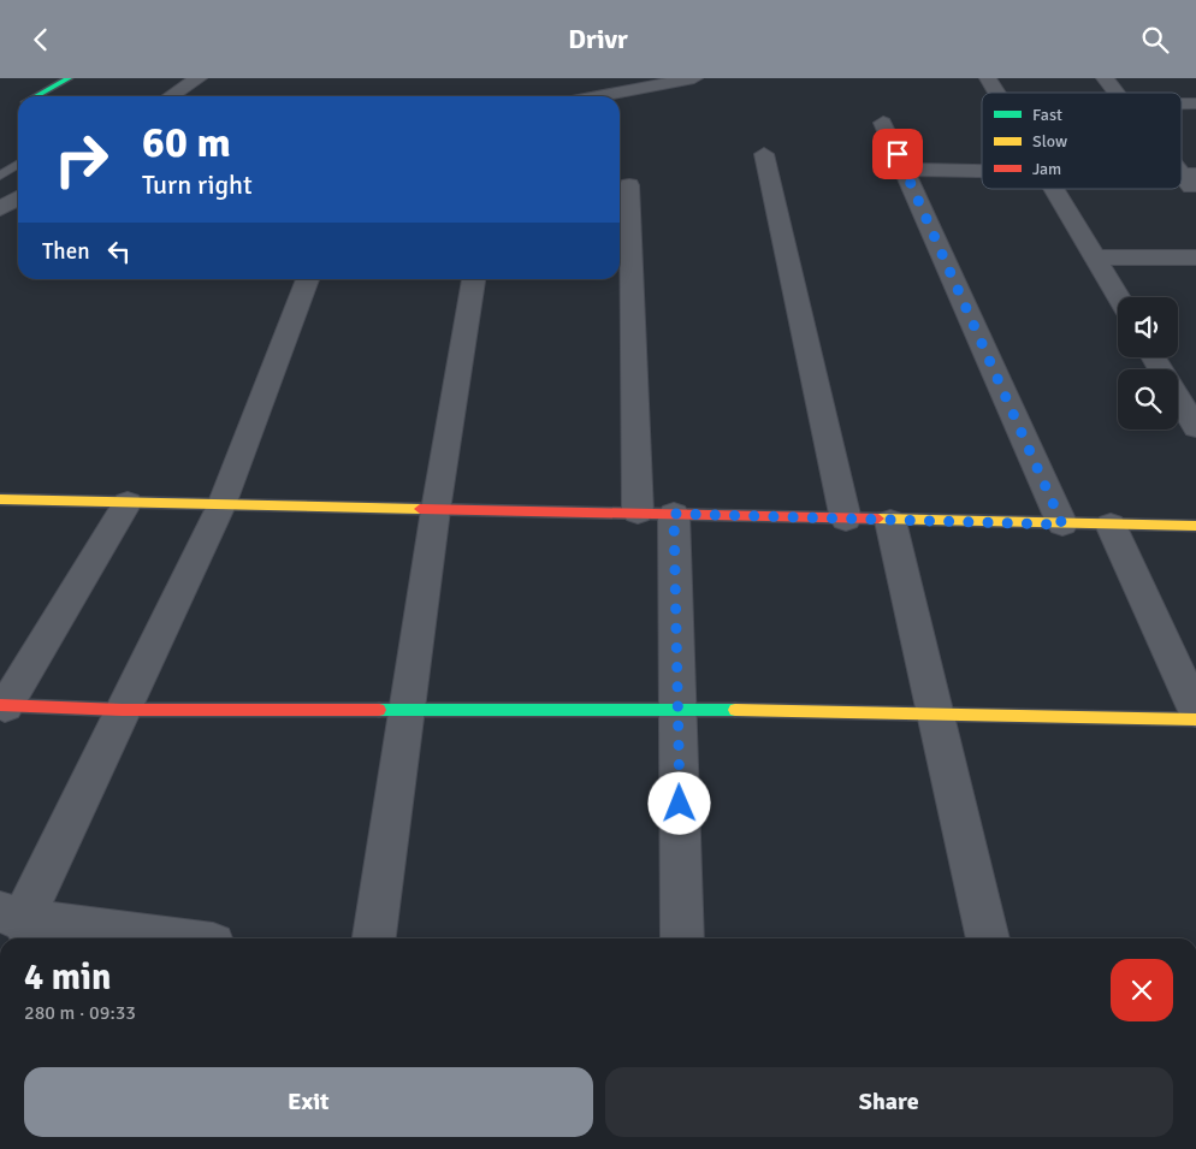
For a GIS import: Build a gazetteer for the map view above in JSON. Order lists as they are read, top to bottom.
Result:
{
  "legend": ["Fast", "Slow", "Jam"],
  "page": {
    "header": "Drivr",
    "turn": ["60 m", "Turn right"],
    "then": "Then",
    "heading": ["4 min", "280 m · 09:33"],
    "buttons": ["Exit", "Share"]
  }
}
